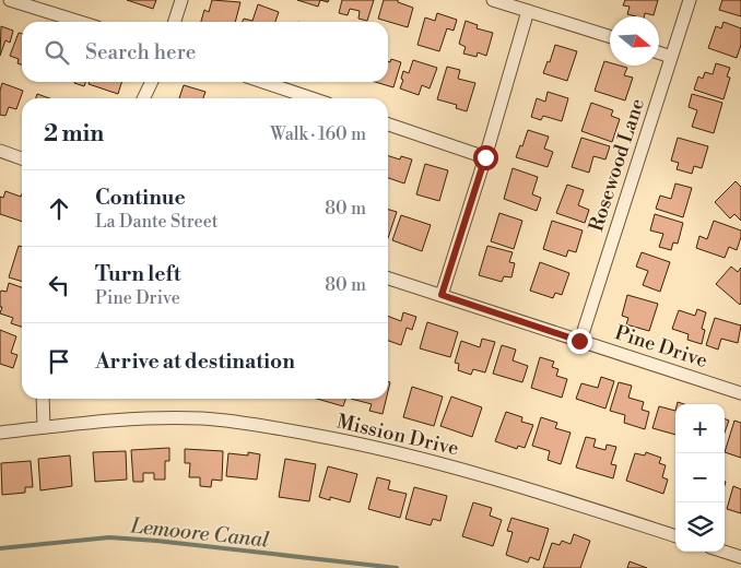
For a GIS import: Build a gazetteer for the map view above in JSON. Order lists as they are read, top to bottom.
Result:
{
  "streets": {
    "street": ["Rosewood Lane", "Pine Drive", "Mission Drive"]
  },
  "crossings": [
    ["Rosewood Lane", "Pine Drive"]
  ],
  "water": ["Lemoore Canal"],
  "north": "right",
  "page": {
    "search": "Search here",
    "heading": ["2 min", "Walk · 160 m"],
    "list": [
      ["Continue", "La Dante Street", "80 m"],
      ["Turn left", "Pine Drive", "80 m"],
      "Arrive at destination"
    ],
    "map_buttons": ["+", "−"]
  }
}
